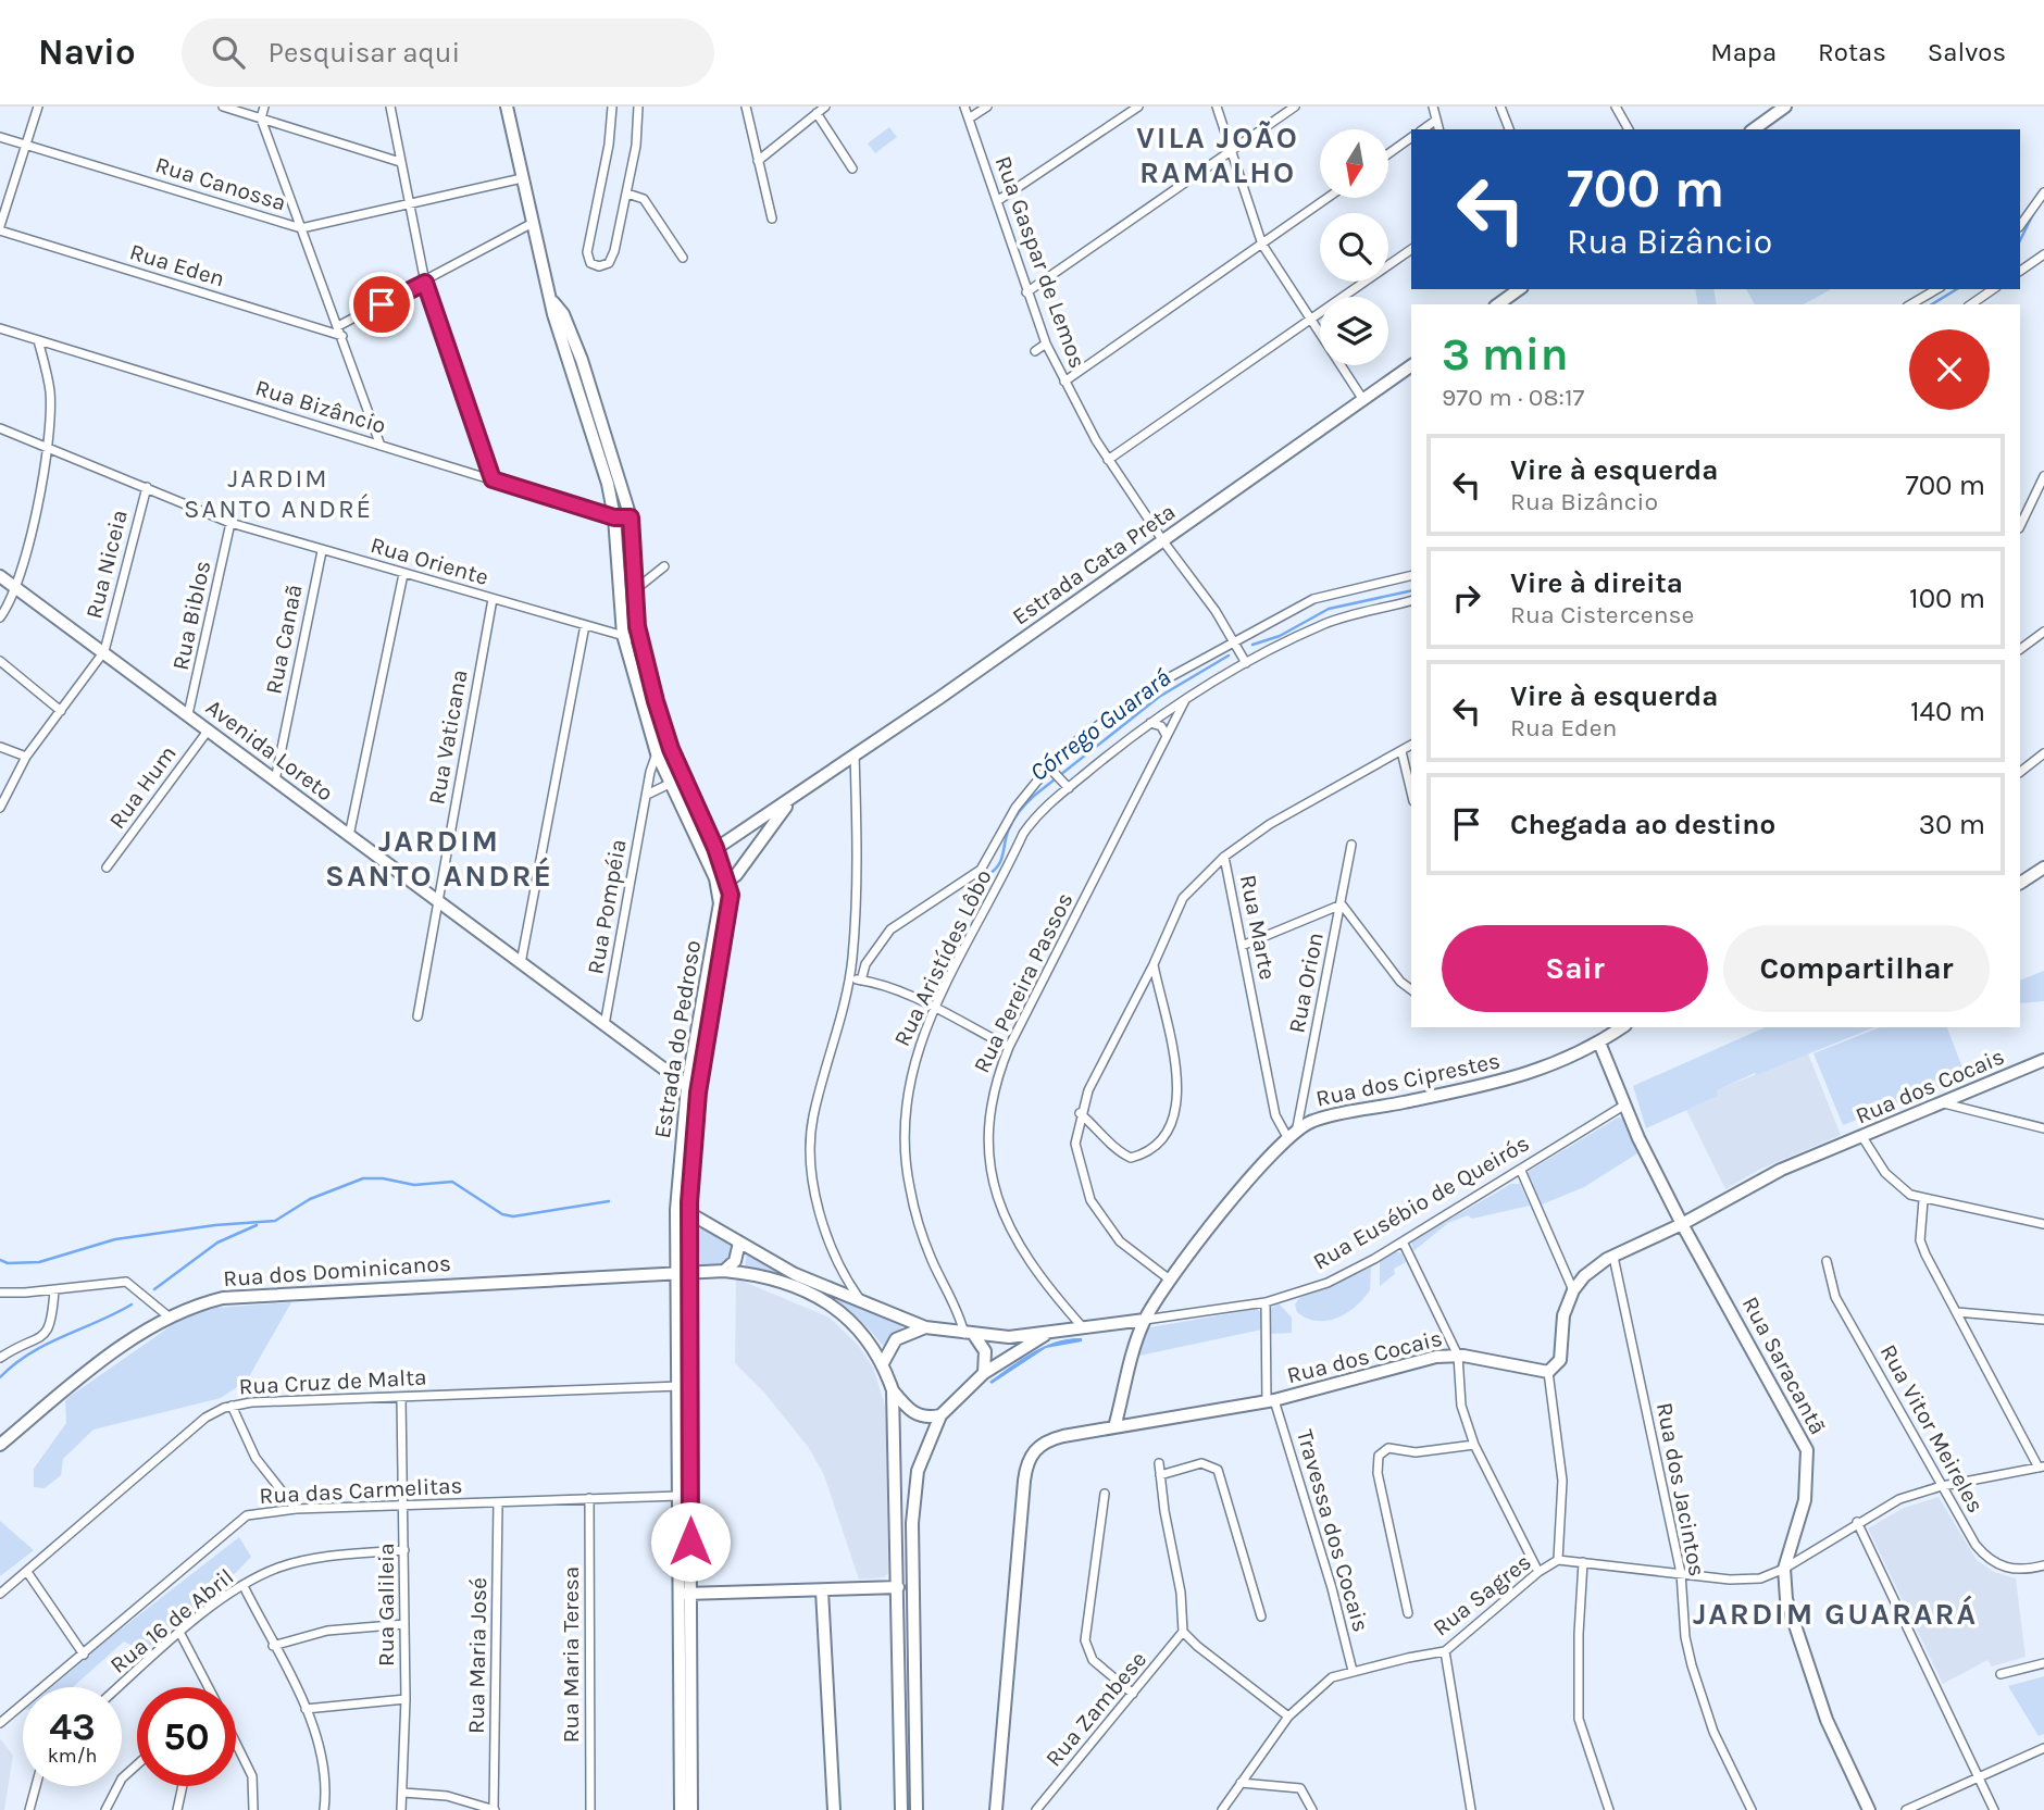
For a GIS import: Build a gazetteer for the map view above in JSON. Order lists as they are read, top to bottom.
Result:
{
  "streets": {
    "street": [
      "Rua Canossa",
      "Rua Gaspar de Lemos",
      "Rua Eden",
      "Rua Bizâncio",
      "Rua Oriente",
      "Rua Niceia",
      "Estrada Cata Preta",
      "Rua Biblos",
      "Rua Canaã",
      "Rua Vaticana",
      "Avenida Loreto",
      "Rua Hum",
      "Rua Pompéia",
      "Rua Marte",
      "Rua Aristídes Lôbo",
      "Rua Pereira Passos",
      "Rua Orion",
      "Estrada do Pedroso",
      "Rua dos Ciprestes",
      "Rua dos Cocais",
      "Rua Eusébio de Queirós",
      "Rua dos Dominicanos",
      "Rua Saracantã",
      "Rua Cruz de Malta",
      "Rua Vitor Meireles",
      "Rua dos Jacintos",
      "Rua das Carmelitas",
      "Travessa dos Cocais",
      "Rua Sagres",
      "Rua Galileia",
      "Rua 16 de Abril",
      "Rua Maria Teresa",
      "Rua Maria José",
      "Rua Zambese"
    ]
  },
  "crossings": [
    ["Rua Canossa", "Estrada do Pedroso"],
    ["Rua Gaspar de Lemos", "Estrada Cata Preta"],
    ["Rua Bizâncio", "Estrada do Pedroso"],
    ["Rua Oriente", "Rua Niceia"],
    ["Rua Oriente", "Rua Biblos"],
    ["Rua Oriente", "Rua Canaã"],
    ["Rua Oriente", "Rua Vaticana"],
    ["Rua Oriente", "Estrada do Pedroso"],
    ["Rua Niceia", "Avenida Loreto"],
    ["Estrada Cata Preta", "Estrada do Pedroso"],
    ["Rua Biblos", "Avenida Loreto"],
    ["Rua Canaã", "Avenida Loreto"],
    ["Rua Vaticana", "Avenida Loreto"],
    ["Avenida Loreto", "Rua Hum"],
    ["Avenida Loreto", "Rua Pompéia"],
    ["Avenida Loreto", "Estrada do Pedroso"],
    ["Rua Pompéia", "Estrada do Pedroso"],
    ["Rua Marte", "Rua dos Ciprestes"],
    ["Rua Aristídes Lôbo", "Rua Eusébio de Queirós"],
    ["Rua Pereira Passos", "Rua Eusébio de Queirós"],
    ["Rua Orion", "Rua dos Ciprestes"],
    ["Estrada do Pedroso", "Rua Eusébio de Queirós"],
    ["Estrada do Pedroso", "Rua dos Dominicanos"],
    ["Estrada do Pedroso", "Rua Cruz de Malta"],
    ["Estrada do Pedroso", "Rua das Carmelitas"],
    ["Rua dos Ciprestes", "Rua dos Cocais"],
    ["Rua dos Ciprestes", "Rua Eusébio de Queirós"],
    ["Rua dos Ciprestes", "Rua Saracantã"],
    ["Rua dos Cocais", "Rua Saracantã"],
    ["Rua dos Cocais", "Rua dos Jacintos"],
    ["Rua dos Cocais", "Travessa dos Cocais"],
    ["Rua Eusébio de Queirós", "Rua Saracantã"],
    ["Rua Eusébio de Queirós", "Travessa dos Cocais"],
    ["Rua Saracantã", "Rua Sagres"],
    ["Rua Cruz de Malta", "Rua Galileia"],
    ["Rua Vitor Meireles", "Rua Sagres"],
    ["Rua dos Jacintos", "Rua Sagres"],
    ["Rua das Carmelitas", "Rua Galileia"],
    ["Rua das Carmelitas", "Rua Maria Teresa"],
    ["Rua das Carmelitas", "Rua Maria José"],
    ["Travessa dos Cocais", "Rua Sagres"],
    ["Rua Galileia", "Rua 16 de Abril"]
  ],
  "districts": [
    "VILA JOÃO RAMALHO",
    "JARDIM SANTO ANDRÉ",
    "JARDIM SANTO ANDRÉ",
    "JARDIM GUARARÁ"
  ],
  "water": ["Córrego Guarará"],
  "north": "bottom",
  "page": {
    "header": "Navio",
    "search": "Pesquisar aqui",
    "nav": ["Mapa", "Rotas", "Salvos"],
    "turn": ["700 m", "Rua Bizâncio"],
    "heading": ["3 min", "970 m · 08:17"],
    "list": [
      {
        "name": "Vire à esquerda",
        "note": "Rua Bizâncio",
        "value": "700 m"
      },
      {
        "name": "Vire à direita",
        "note": "Rua Cistercense",
        "value": "100 m"
      },
      {
        "name": "Vire à esquerda",
        "note": "Rua Eden",
        "value": "140 m"
      },
      {
        "name": "Chegada ao destino",
        "value": "30 m"
      }
    ],
    "buttons": ["Sair", "Compartilhar"],
    "speed": "43 km/h",
    "limit": "50"
  }
}
